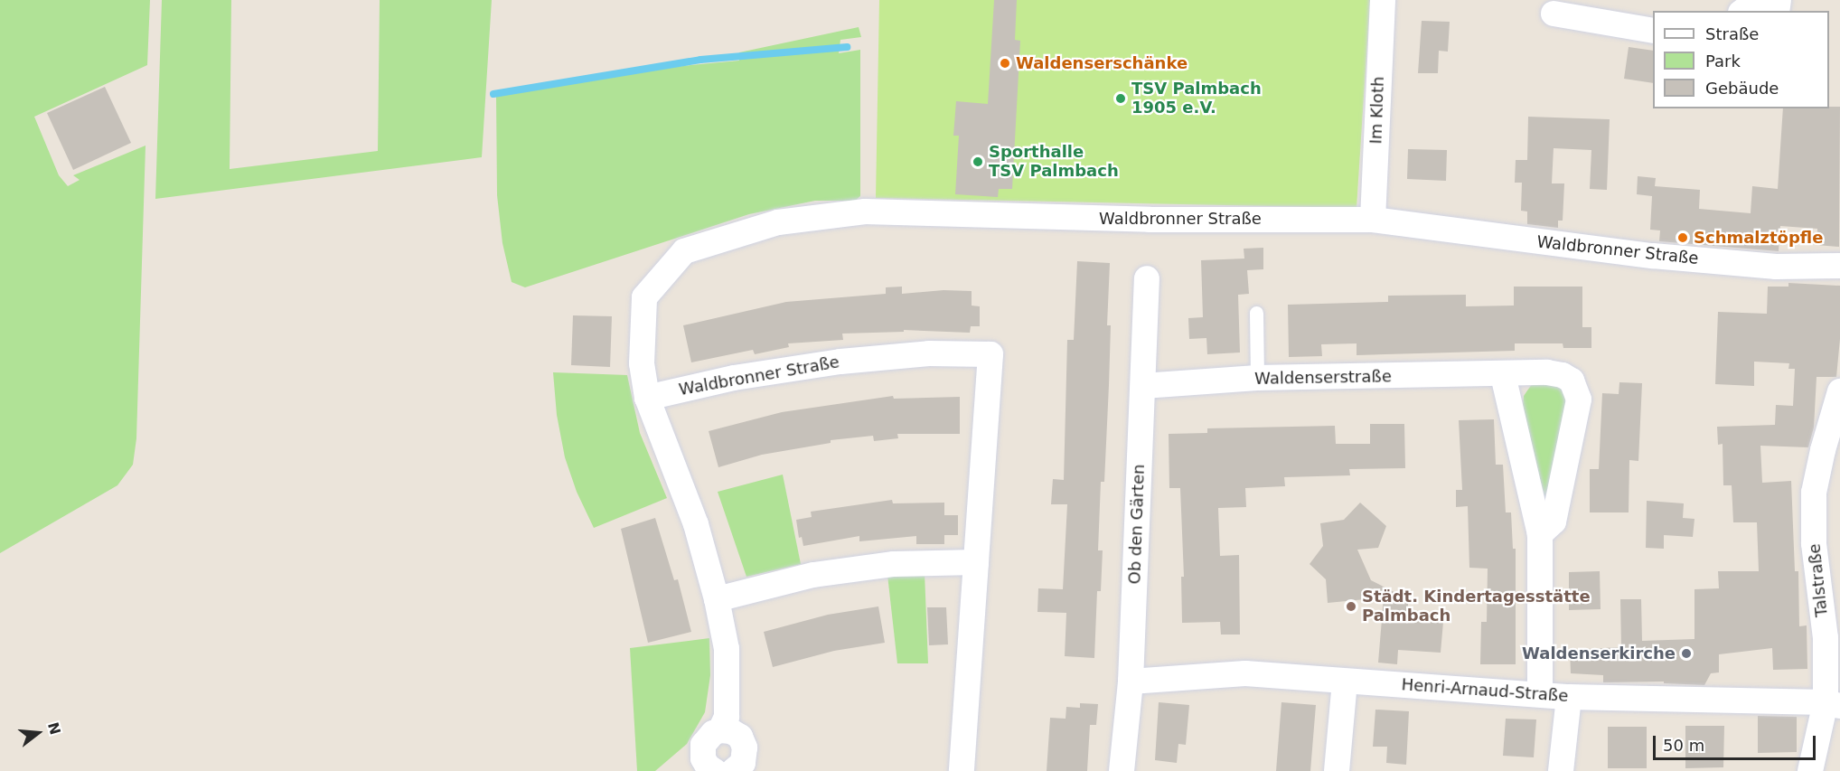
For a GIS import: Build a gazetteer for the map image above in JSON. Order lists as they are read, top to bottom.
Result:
{
  "streets": {
    "street": [
      "Im Kloth",
      "Waldbronner Straße",
      "Waldenserstraße",
      "Ob den Gärten",
      "Talstraße",
      "Henri-Arnaud-Straße"
    ]
  },
  "crossings": [
    ["Im Kloth", "Waldbronner Straße"],
    ["Waldenserstraße", "Ob den Gärten"],
    ["Ob den Gärten", "Henri-Arnaud-Straße"],
    ["Talstraße", "Henri-Arnaud-Straße"]
  ],
  "places": [
    "Waldenserschänke",
    "TSV Palmbach 1905 e.V.",
    "Sporthalle TSV Palmbach",
    "Schmalztöpfle",
    "Städt. Kindertagesstätte Palmbach",
    "Waldenserkirche"
  ],
  "legend": ["Straße", "Park", "Gebäude"],
  "scale_bar": "50 m",
  "north": "right"
}
